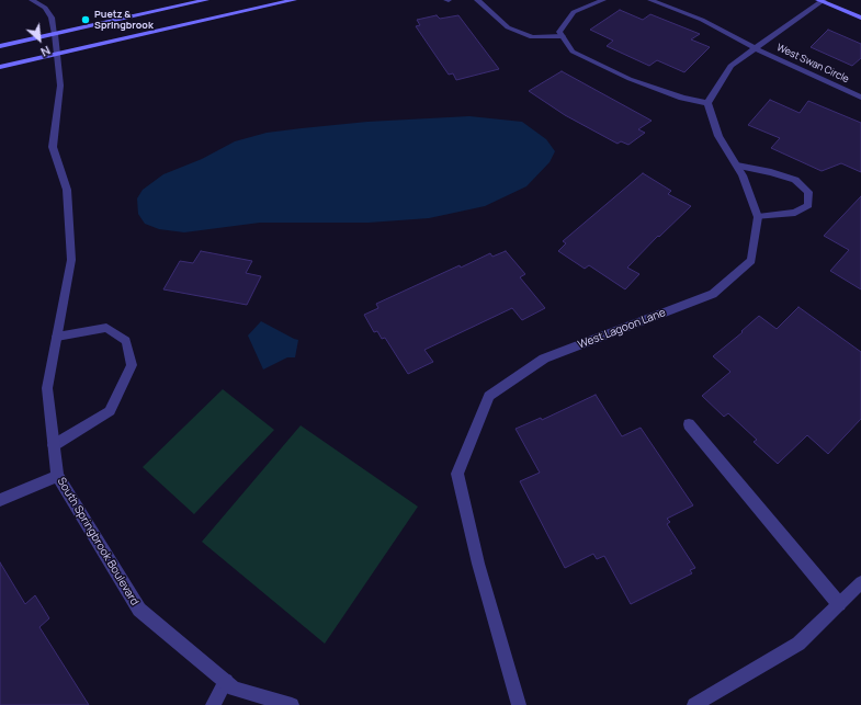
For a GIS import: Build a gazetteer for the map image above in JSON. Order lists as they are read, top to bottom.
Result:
{
  "streets": {
    "street": ["West Swan Circle", "West Lagoon Lane", "South Springbrook Boulevard"]
  },
  "places": ["Puetz & Springbrook"],
  "north": "bottom right"
}
